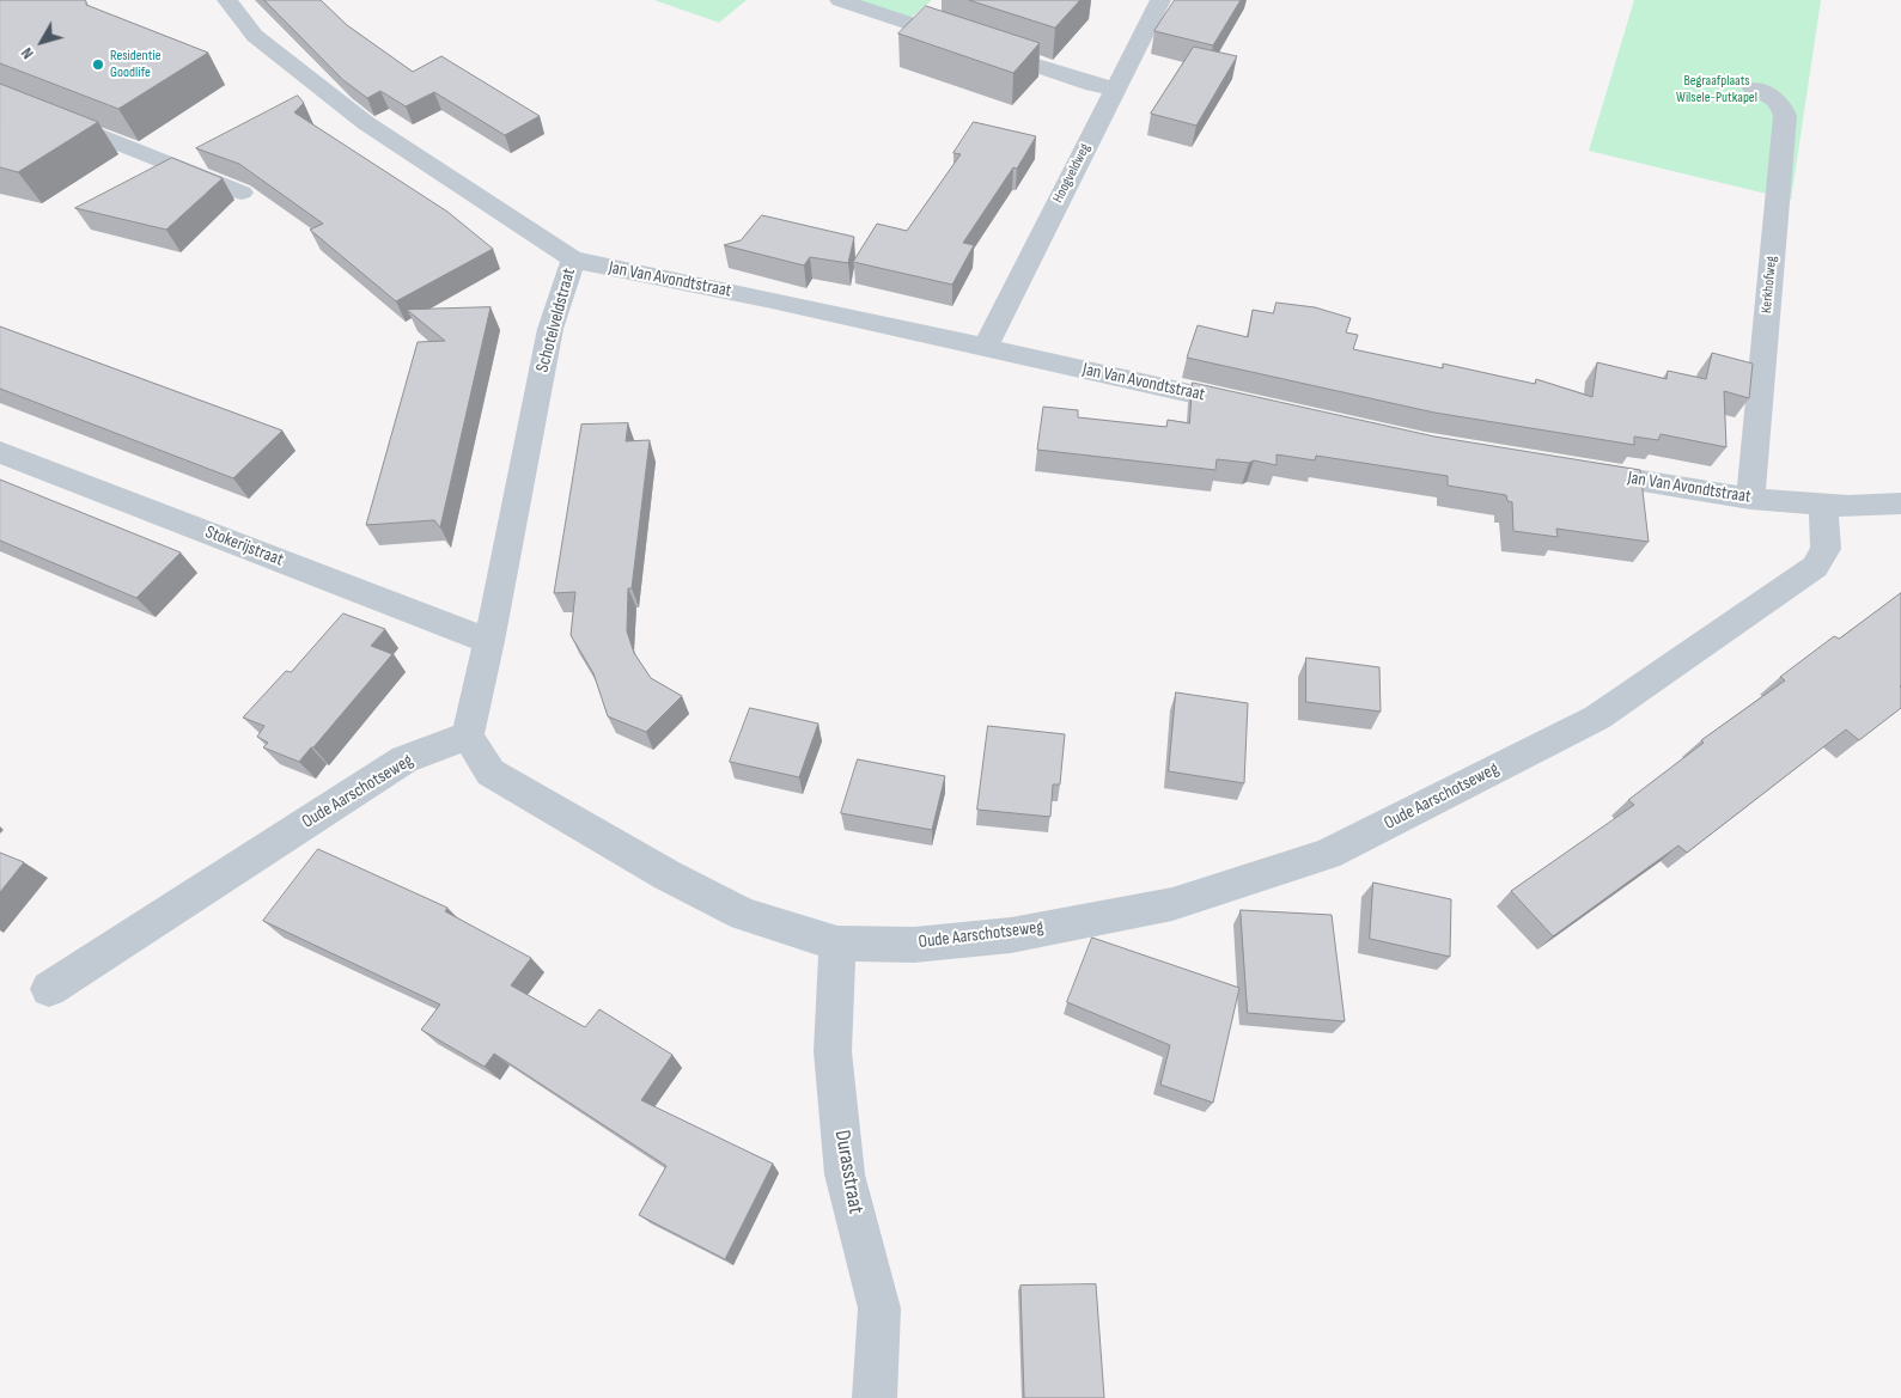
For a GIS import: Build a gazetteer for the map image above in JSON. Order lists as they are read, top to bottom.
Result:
{
  "streets": {
    "street": [
      "Hoogveldweg",
      "Jan Van Avondtstraat",
      "Kerkhofweg",
      "Schotelveldstraat",
      "Stokerijstraat",
      "Oude Aarschotseweg",
      "Durasstraat"
    ]
  },
  "crossings": [
    ["Hoogveldweg", "Jan Van Avondtstraat"],
    ["Jan Van Avondtstraat", "Kerkhofweg"],
    ["Jan Van Avondtstraat", "Schotelveldstraat"],
    ["Jan Van Avondtstraat", "Oude Aarschotseweg"],
    ["Schotelveldstraat", "Stokerijstraat"],
    ["Schotelveldstraat", "Oude Aarschotseweg"],
    ["Oude Aarschotseweg", "Durasstraat"]
  ],
  "parks": ["Begraafplaats Wilsele-Putkapel"],
  "places": ["Residentie Goodlife"],
  "north": "bottom left"
}
